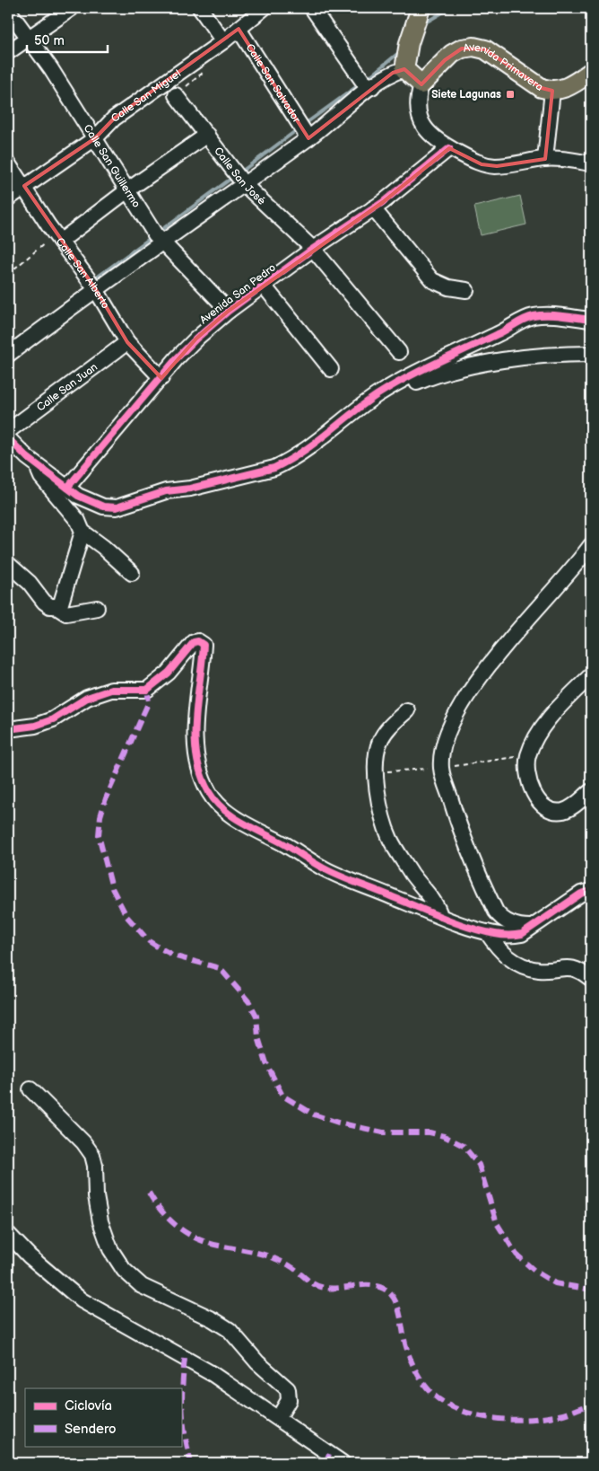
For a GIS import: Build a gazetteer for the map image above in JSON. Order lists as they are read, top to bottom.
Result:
{
  "streets": {
    "main road": ["Avenida Primavera"],
    "street": [
      "Calle San Salvador",
      "Calle San Miguel",
      "Calle San Guillermo",
      "Calle San José",
      "Calle San Alberto",
      "Avenida San Pedro",
      "Calle San Juan"
    ]
  },
  "crossings": [
    ["Avenida Primavera", "Avenida San Pedro"],
    ["Calle San Salvador", "Calle San Miguel"],
    ["Calle San Miguel", "Calle San Guillermo"],
    ["Calle San Miguel", "Calle San Alberto"],
    ["Calle San Guillermo", "Avenida San Pedro"],
    ["Calle San José", "Avenida San Pedro"],
    ["Calle San Alberto", "Avenida San Pedro"],
    ["Calle San Alberto", "Calle San Juan"]
  ],
  "places": {
    "transit": ["Siete Lagunas"]
  },
  "legend": ["Ciclovía", "Sendero"],
  "scale_bar": "50 m"
}
